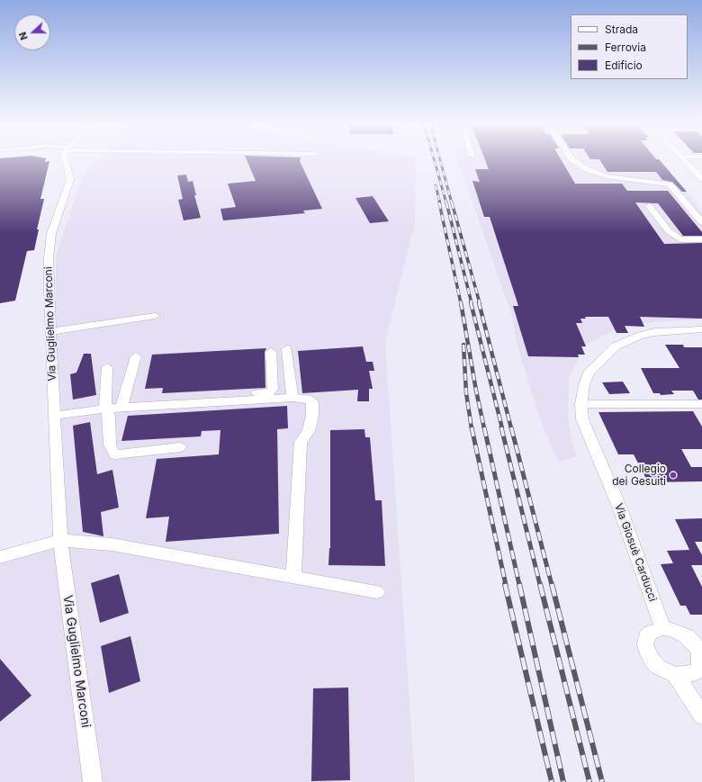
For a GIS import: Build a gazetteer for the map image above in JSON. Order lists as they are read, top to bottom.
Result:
{
  "streets": {
    "street": ["Via Guglielmo Marconi", "Via Giosuè Carducci"]
  },
  "places": ["Collegio dei Gesuiti"],
  "legend": ["Strada", "Ferrovia", "Edificio"],
  "north": "left"
}
